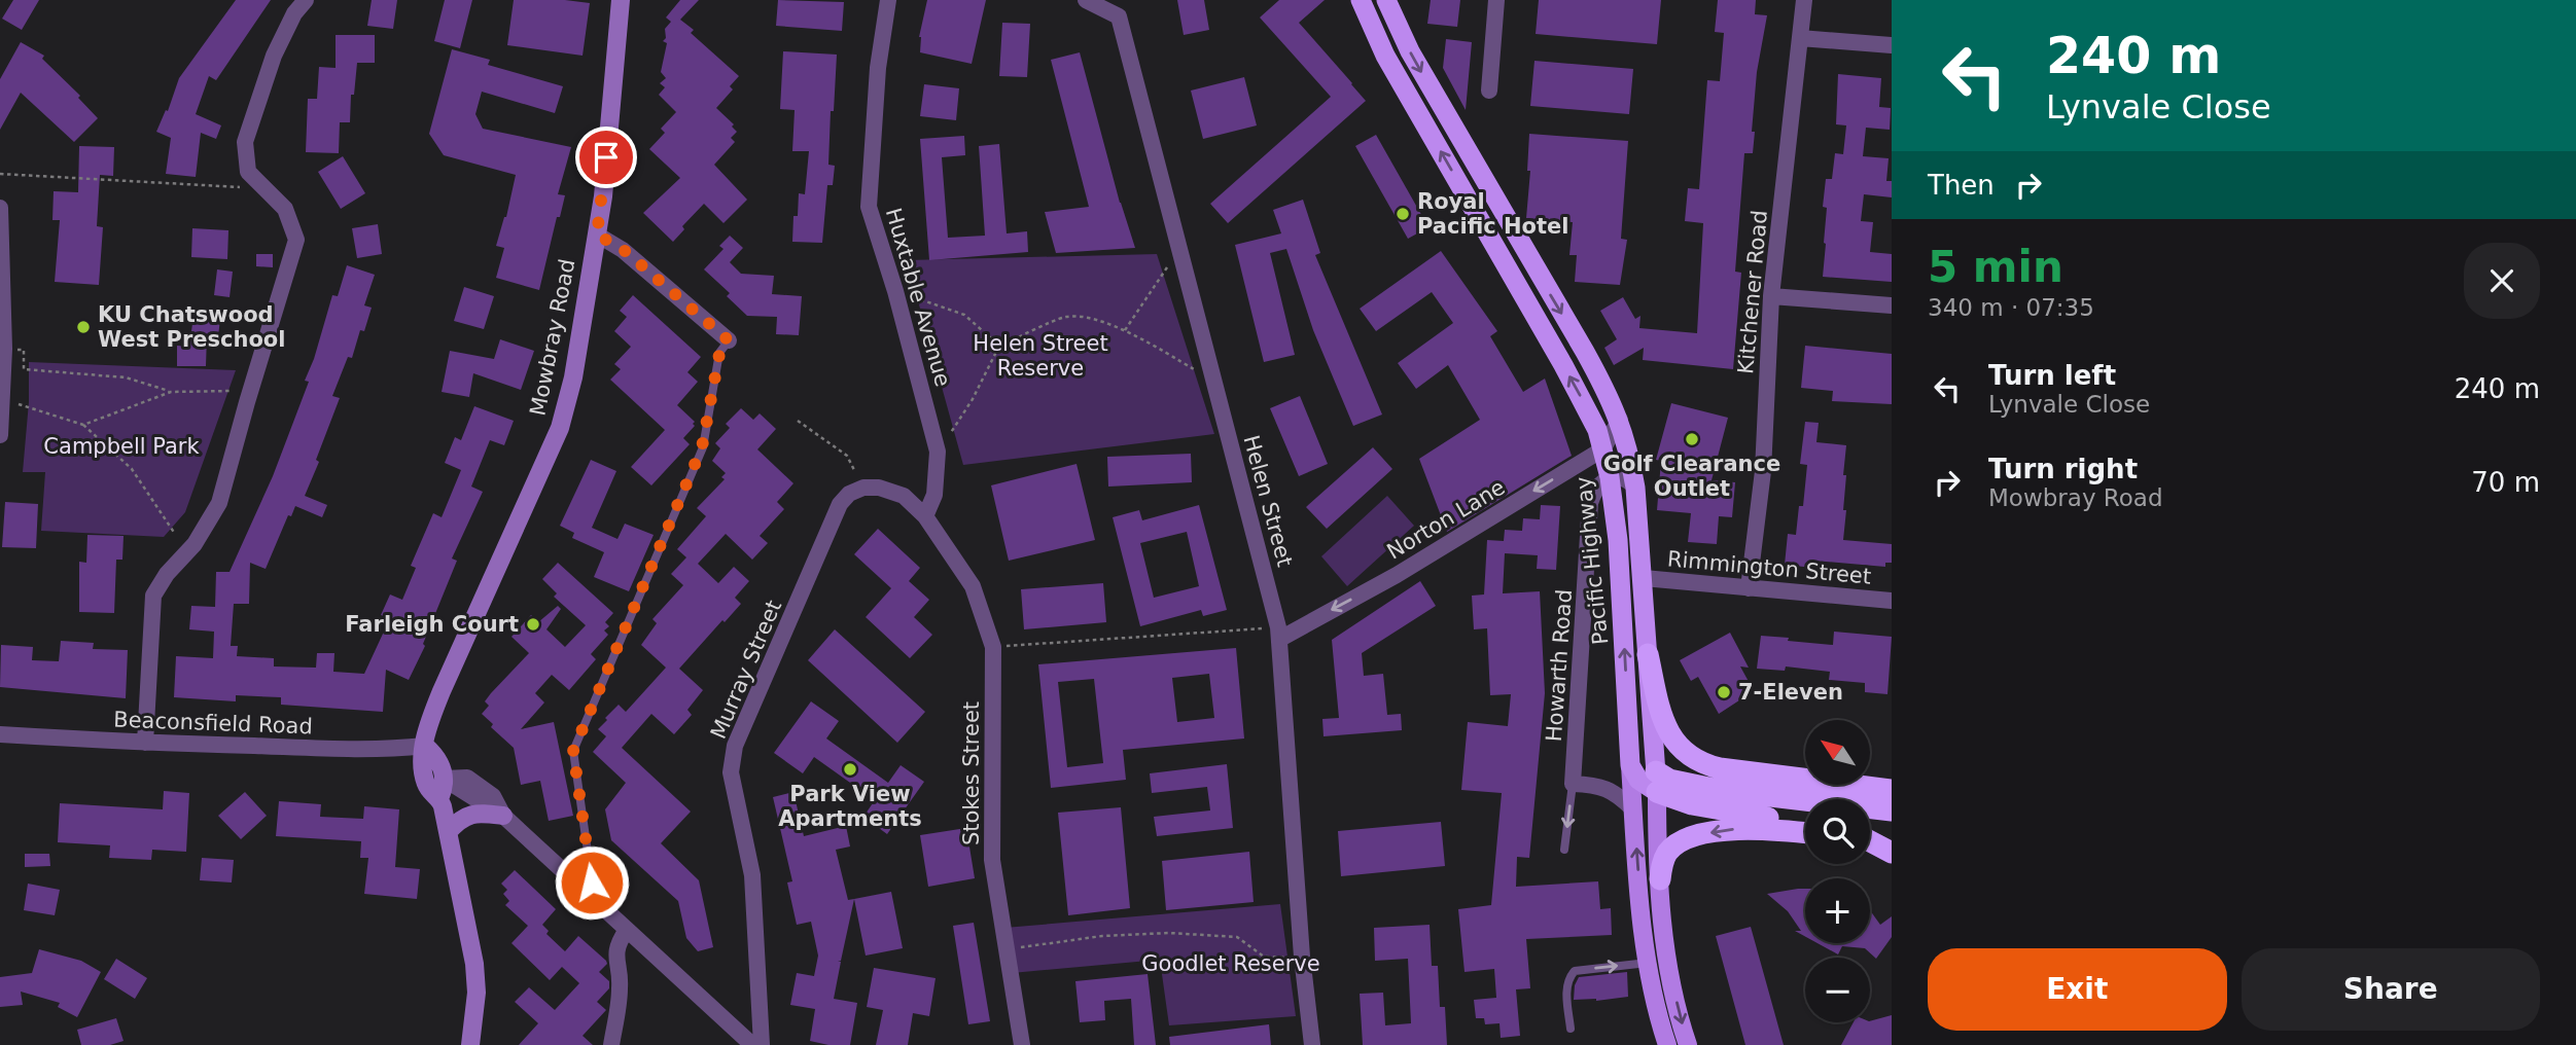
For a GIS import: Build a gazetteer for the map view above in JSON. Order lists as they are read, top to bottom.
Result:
{
  "streets": {
    "highway": ["Pacific Highway"],
    "main road": ["Mowbray Road"],
    "street": [
      "Kitchener Road",
      "Huxtable Avenue",
      "Helen Street",
      "Norton Lane",
      "Rimmington Street",
      "Howarth Road",
      "Murray Street",
      "Beaconsfield Road",
      "Stokes Street"
    ]
  },
  "crossings": [
    ["Kitchener Road", "Rimmington Street"],
    ["Huxtable Avenue", "Stokes Street"],
    ["Mowbray Road", "Beaconsfield Road"],
    ["Helen Street", "Norton Lane"],
    ["Norton Lane", "Pacific Highway"],
    ["Pacific Highway", "Howarth Road"]
  ],
  "one_way": ["Norton Lane"],
  "parks": ["Helen Street Reserve", "Campbell Park", "Goodlet Reserve"],
  "places": [
    "Royal Pacific Hotel",
    "KU Chatswood West Preschool",
    "Golf Clearance Outlet",
    "Farleigh Court",
    "7-Eleven",
    "Park View Apartments"
  ],
  "north": "top left",
  "page": {
    "turn": ["240 m", "Lynvale Close"],
    "then": "Then",
    "heading": ["5 min", "340 m · 07:35"],
    "list": [
      {
        "name": "Turn left",
        "note": "Lynvale Close",
        "value": "240 m"
      },
      {
        "name": "Turn right",
        "note": "Mowbray Road",
        "value": "70 m"
      }
    ],
    "map_buttons": ["+", "−"],
    "buttons": ["Exit", "Share"]
  }
}
